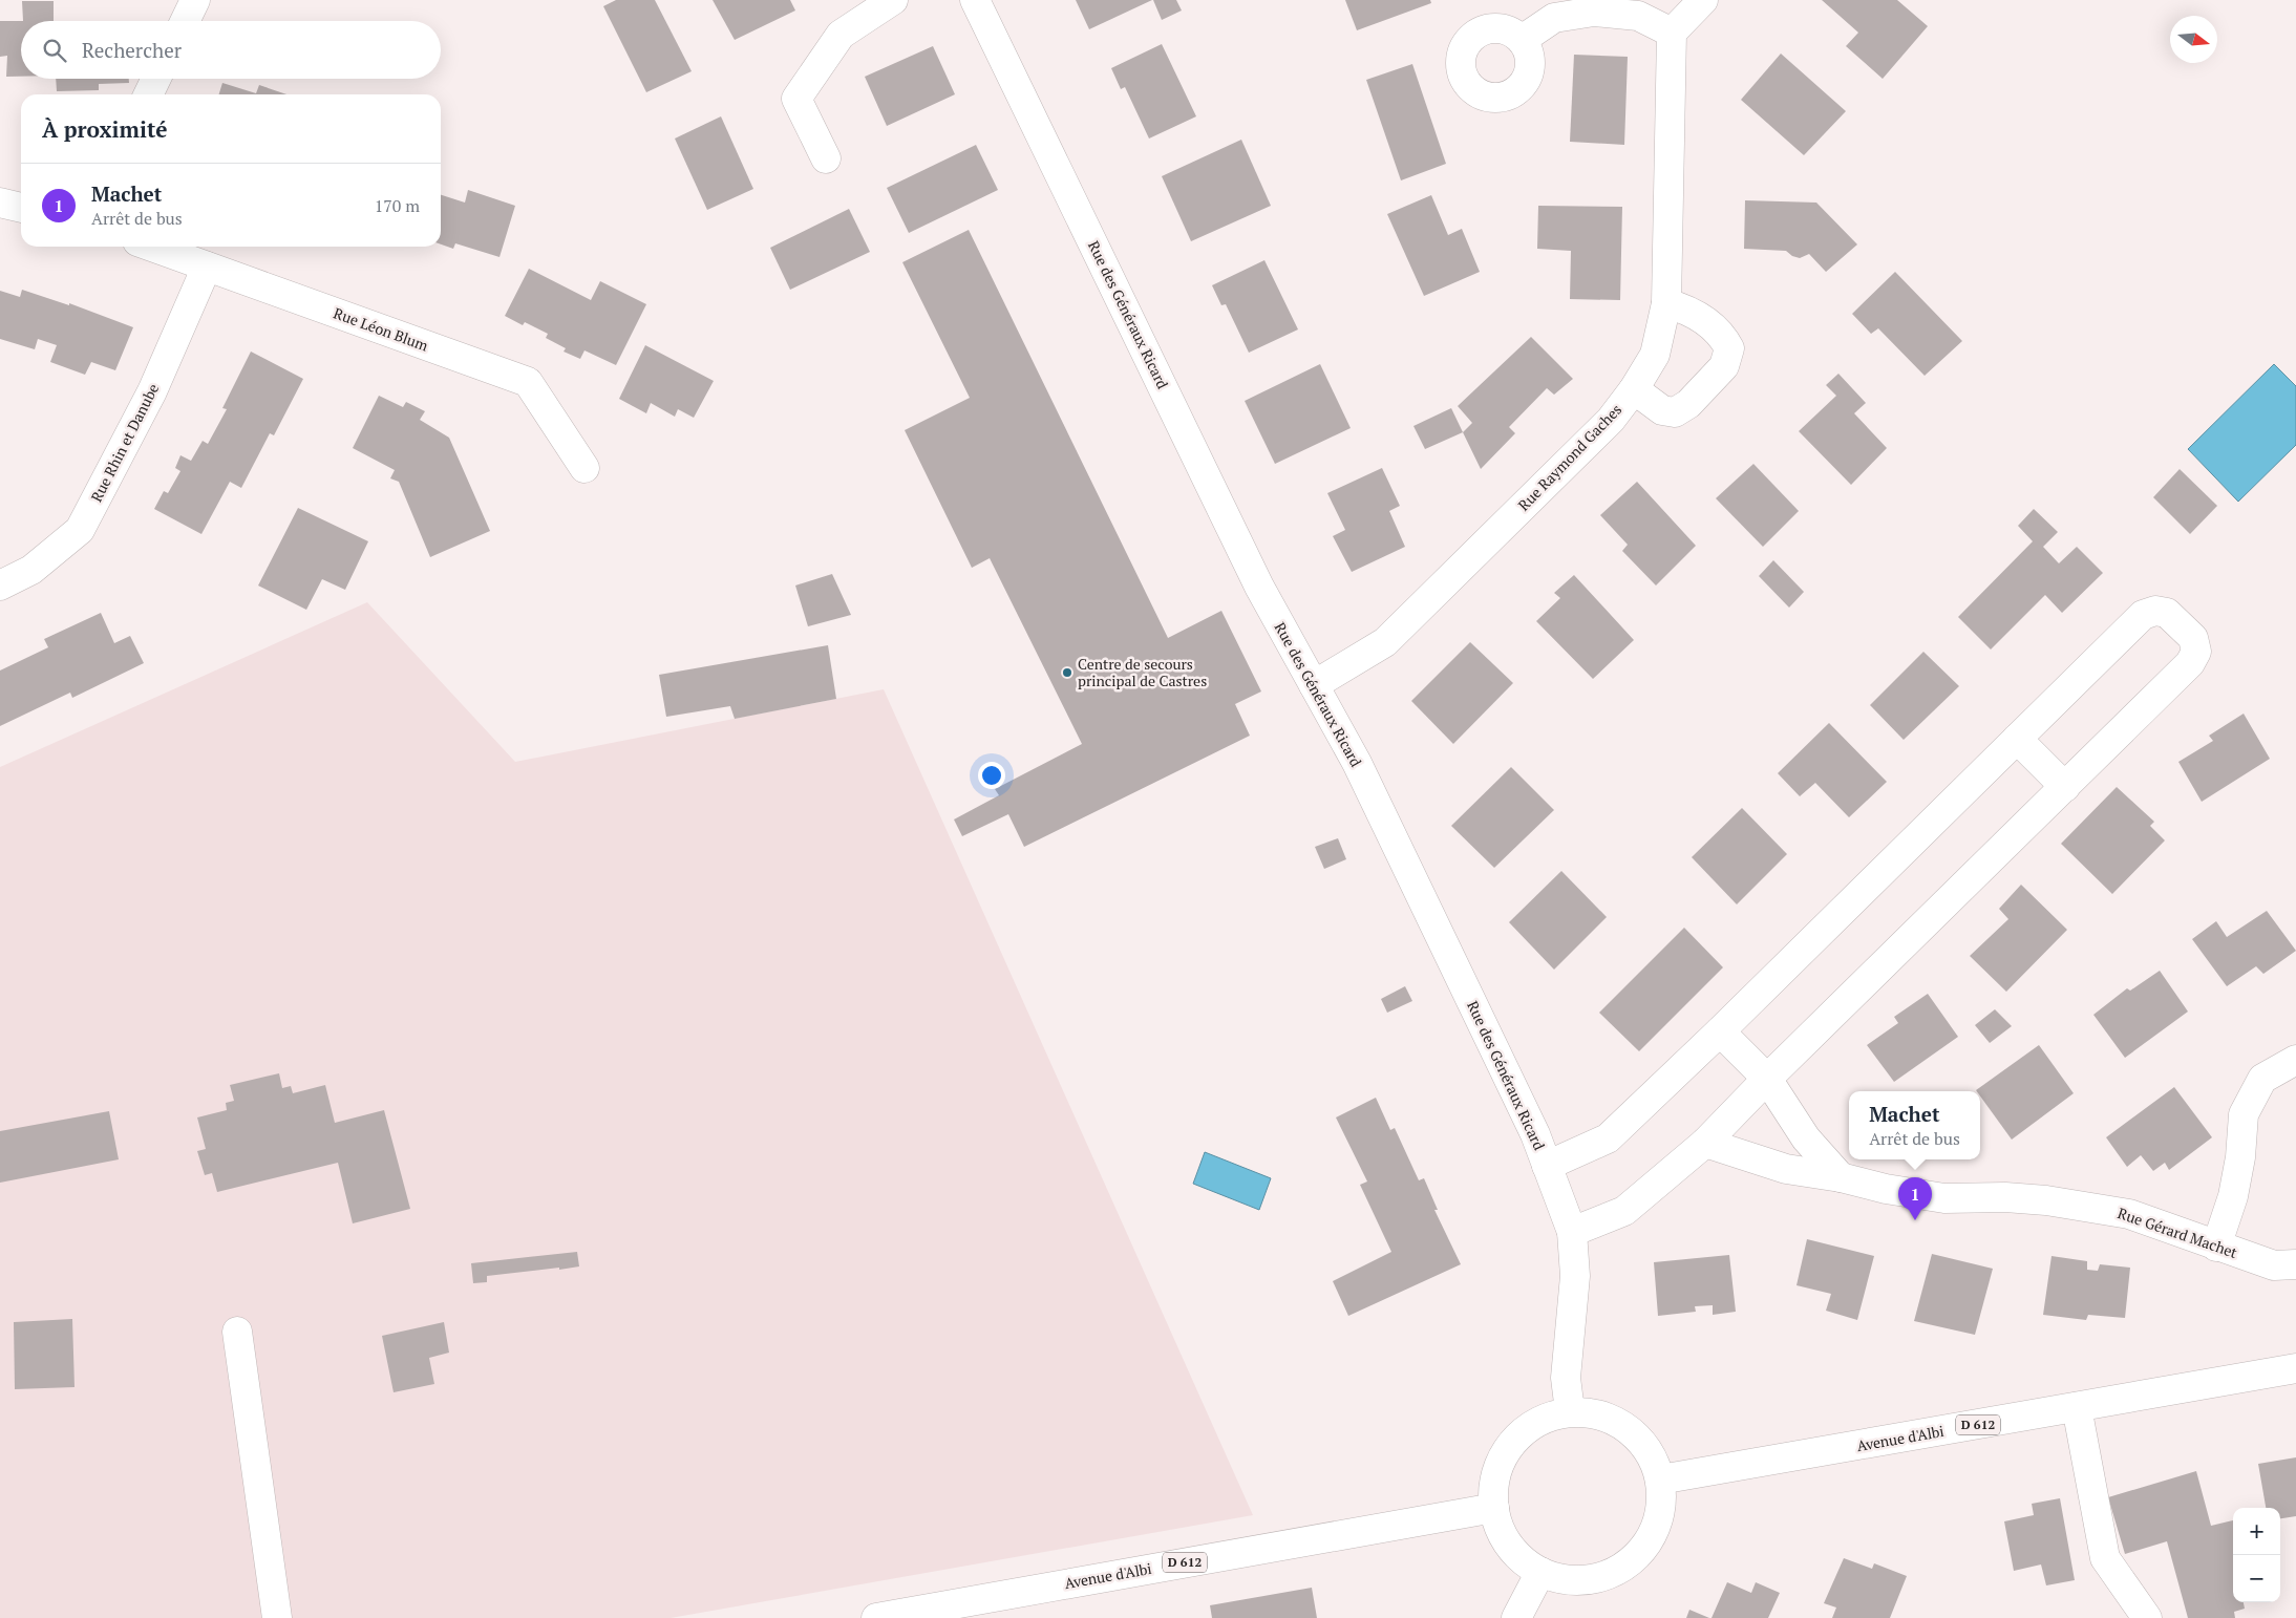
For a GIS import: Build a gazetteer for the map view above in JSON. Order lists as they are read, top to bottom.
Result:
{
  "streets": {
    "street": [
      "Rue des Généraux Ricard",
      "Rue Léon Blum",
      "Rue Rhin et Danube",
      "Rue Raymond Gaches",
      "Rue Gérard Machet",
      "D 612",
      "Avenue d'Albi"
    ]
  },
  "crossings": [
    ["Rue des Généraux Ricard", "Rue Raymond Gaches"],
    ["Rue des Généraux Ricard", "Avenue d'Albi"],
    ["Rue Léon Blum", "Rue Rhin et Danube"]
  ],
  "places": ["Centre de secours principal de Castres"],
  "north": "right",
  "page": {
    "search": "Rechercher",
    "heading": "À proximité",
    "list": [
      {
        "mark": "1",
        "name": "Machet",
        "note": "Arrêt de bus",
        "value": "170 m"
      }
    ],
    "popup": ["Machet", "Arrêt de bus"],
    "pins": "1",
    "map_buttons": ["+", "−"]
  }
}
